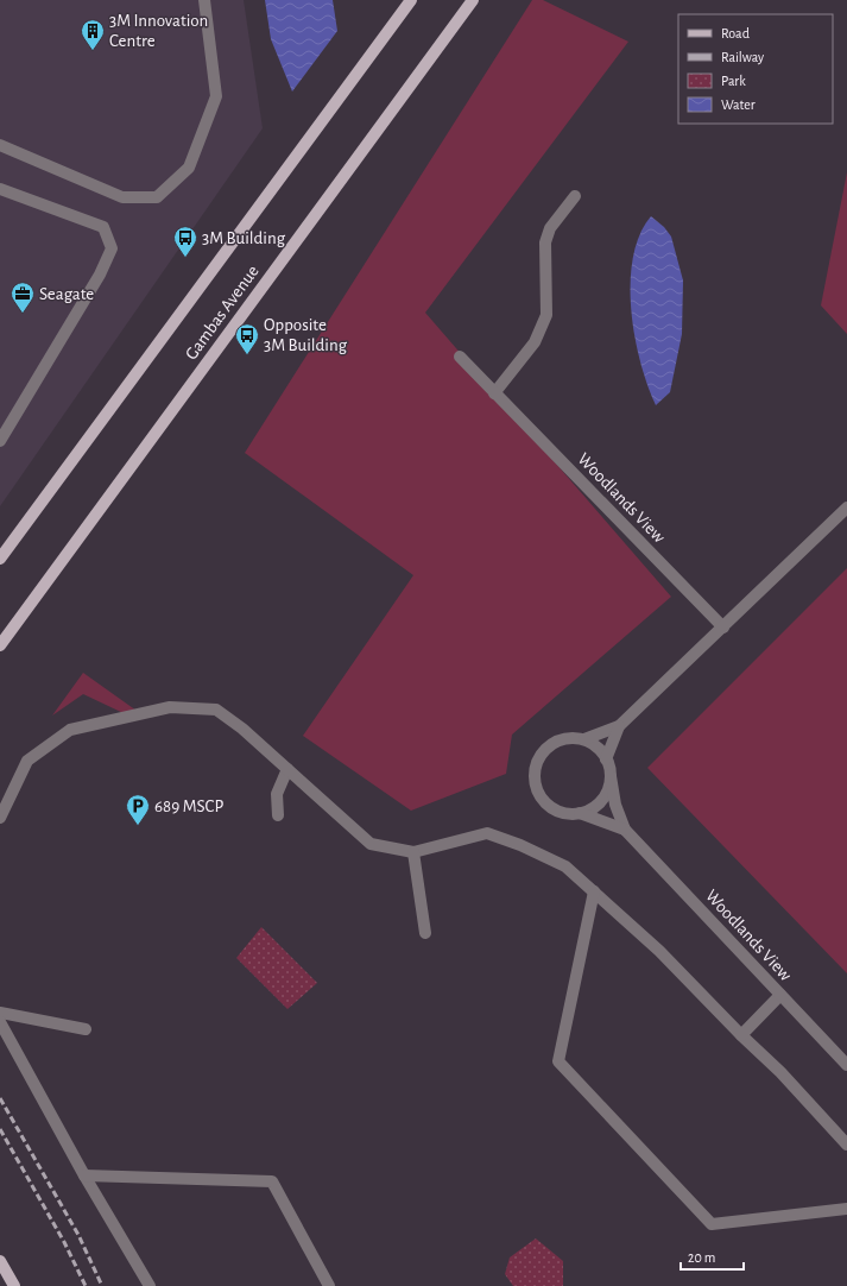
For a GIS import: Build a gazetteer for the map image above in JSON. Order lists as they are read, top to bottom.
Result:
{
  "streets": {
    "main road": ["Gambas Avenue"],
    "street": ["Woodlands View"]
  },
  "places": {
    "building": ["3M Innovation Centre"],
    "bus stop": ["3M Building", "Opposite 3M Building"],
    "office": ["Seagate"],
    "parking": ["689 MSCP"]
  },
  "legend": [
    "Road",
    "Railway",
    "Park",
    "Water"
  ],
  "scale_bar": "20 m"
}
